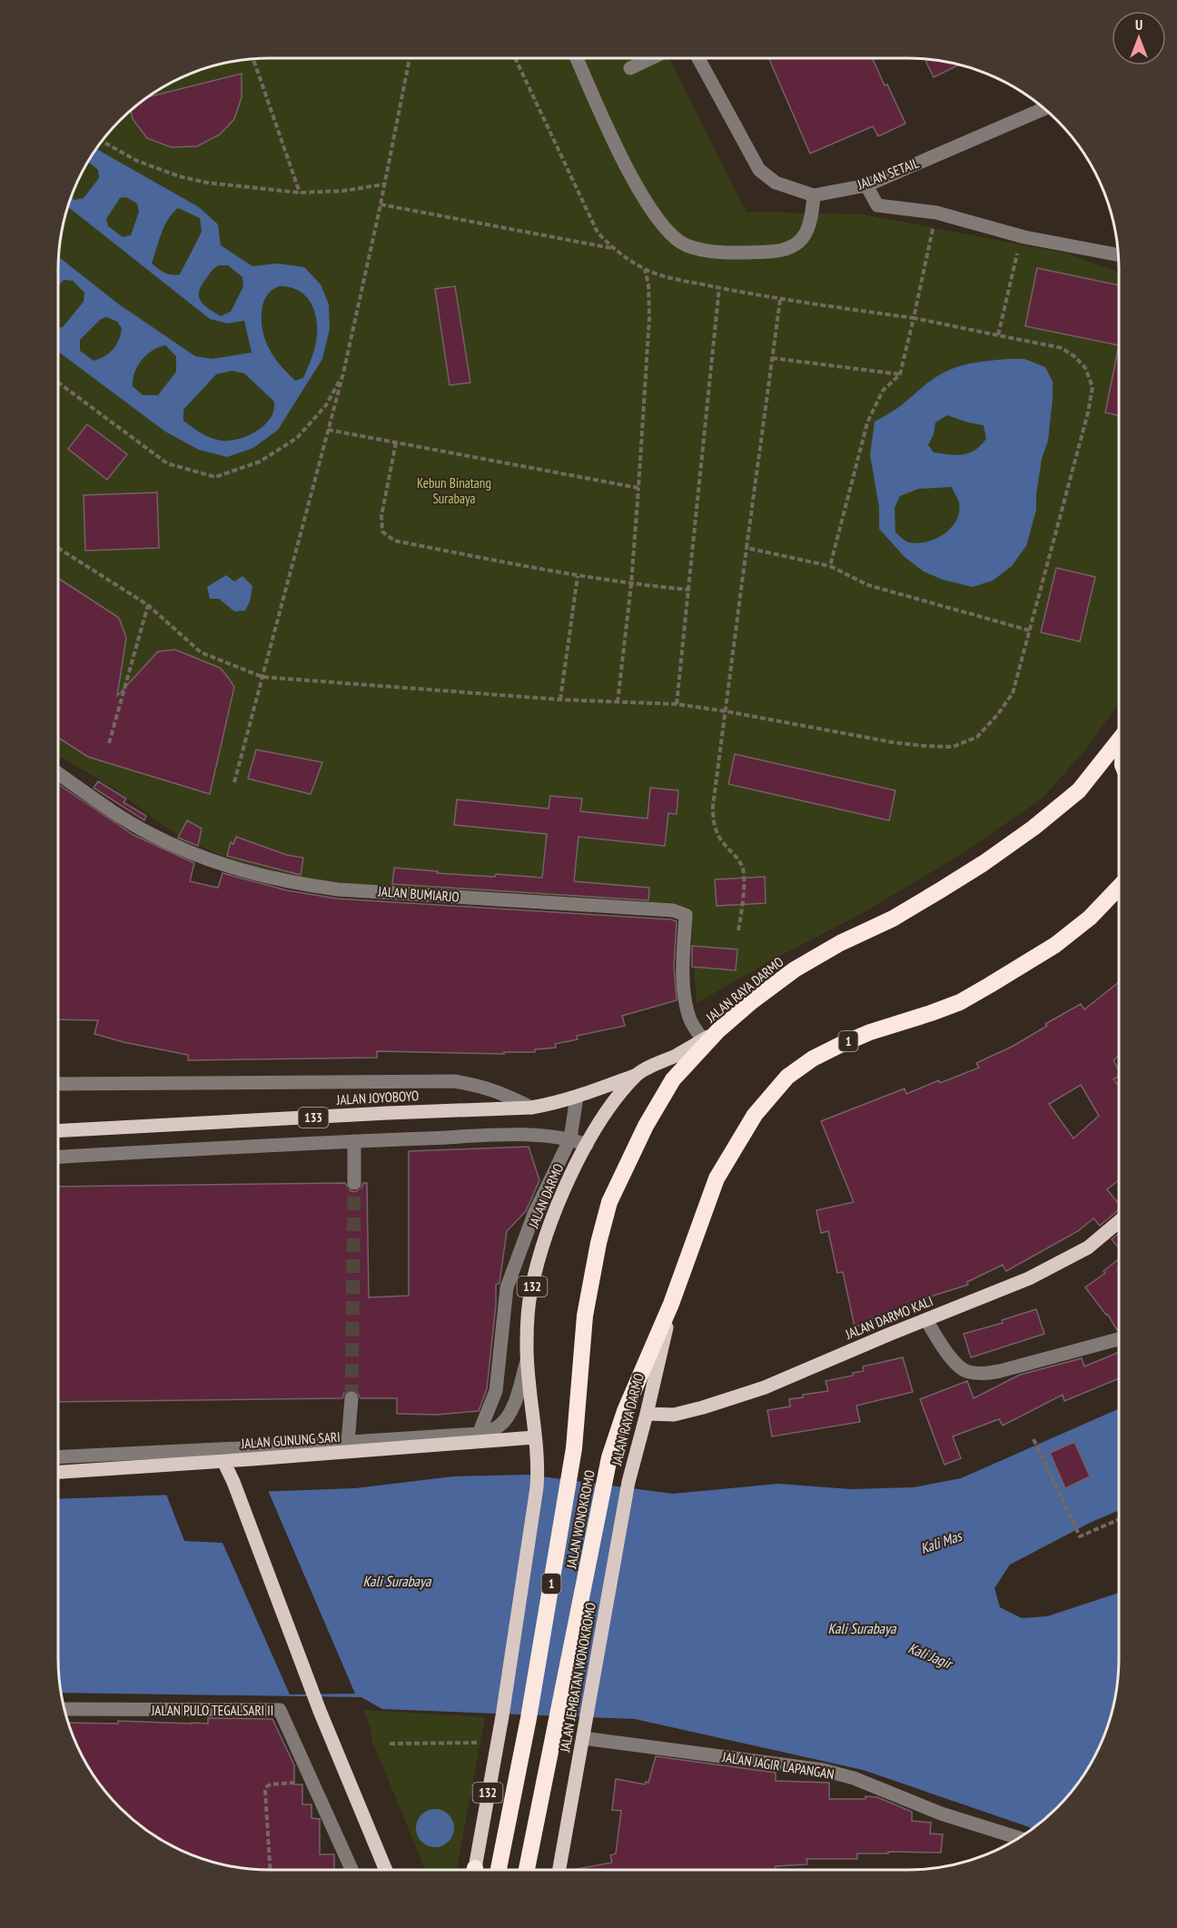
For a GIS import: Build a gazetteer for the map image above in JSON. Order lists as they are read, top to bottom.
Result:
{
  "streets": {
    "highway": ["JALAN RAYA DARMO", "1", "JALAN WONOKROMO"],
    "main road": [
      "JALAN JOYOBOYO",
      "133",
      "JALAN DARMO",
      "132",
      "JALAN DARMO KALI",
      "JALAN GUNUNG SARI",
      "JALAN JEMBATAN WONOKROMO"
    ],
    "street": [
      "JALAN SETAIL",
      "JALAN BUMIARJO",
      "JALAN PULO TEGALSARI II",
      "JALAN JAGIR LAPANGAN"
    ]
  },
  "crossings": [
    ["JALAN BUMIARJO", "JALAN DARMO"],
    ["JALAN RAYA DARMO", "JALAN DARMO"],
    ["JALAN RAYA DARMO", "JALAN DARMO KALI"],
    ["JALAN RAYA DARMO", "JALAN WONOKROMO"],
    ["JALAN RAYA DARMO", "JALAN JEMBATAN WONOKROMO"],
    ["JALAN JOYOBOYO", "JALAN DARMO"],
    ["JALAN DARMO", "132"],
    ["JALAN DARMO", "JALAN GUNUNG SARI"],
    ["132", "JALAN GUNUNG SARI"],
    ["JALAN JEMBATAN WONOKROMO", "JALAN JAGIR LAPANGAN"]
  ],
  "water": ["Kali Mas", "Kali Surabaya", "Kali Jagir"],
  "parks": ["Kebun Binatang Surabaya"],
  "north": "top"
}
